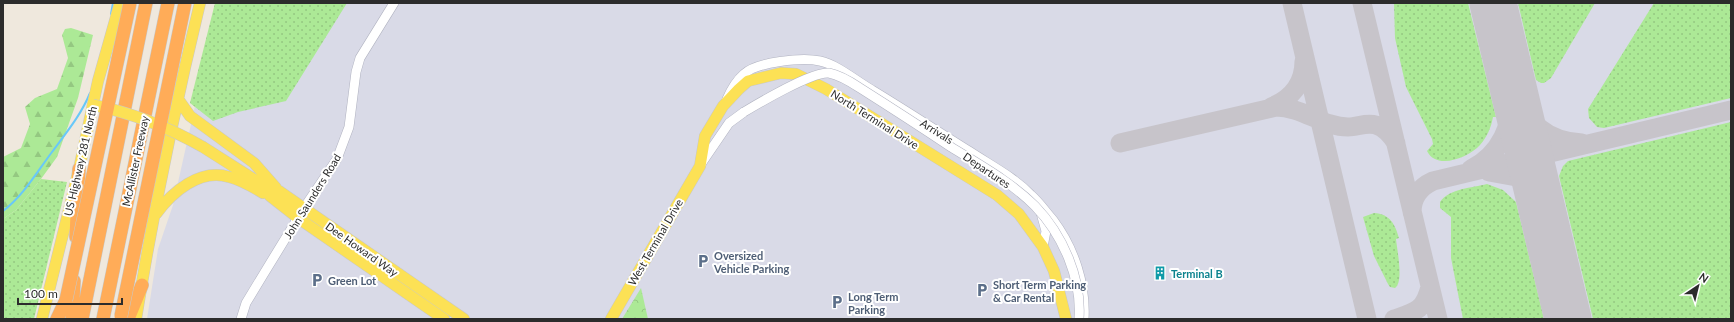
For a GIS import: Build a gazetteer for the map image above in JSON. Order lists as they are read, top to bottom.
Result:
{
  "streets": {
    "highway": ["McAllister Freeway"],
    "main road": [
      "North Terminal Drive",
      "US Highway 281 North",
      "West Terminal Drive",
      "Dee Howard Way"
    ],
    "street": ["Arrivals", "Departures", "John Saunders Road"]
  },
  "crossings": [
    ["North Terminal Drive", "Arrivals"],
    ["North Terminal Drive", "Departures"],
    ["North Terminal Drive", "West Terminal Drive"],
    ["US Highway 281 North", "Dee Howard Way"],
    ["Departures", "West Terminal Drive"],
    ["John Saunders Road", "Dee Howard Way"]
  ],
  "places": {
    "parking": [
      "Oversized Vehicle Parking",
      "Green Lot",
      "Short Term Parking & Car Rental",
      "Long Term Parking"
    ],
    "building": ["Terminal B"]
  },
  "scale_bar": "100 m",
  "north": "top right"
}
